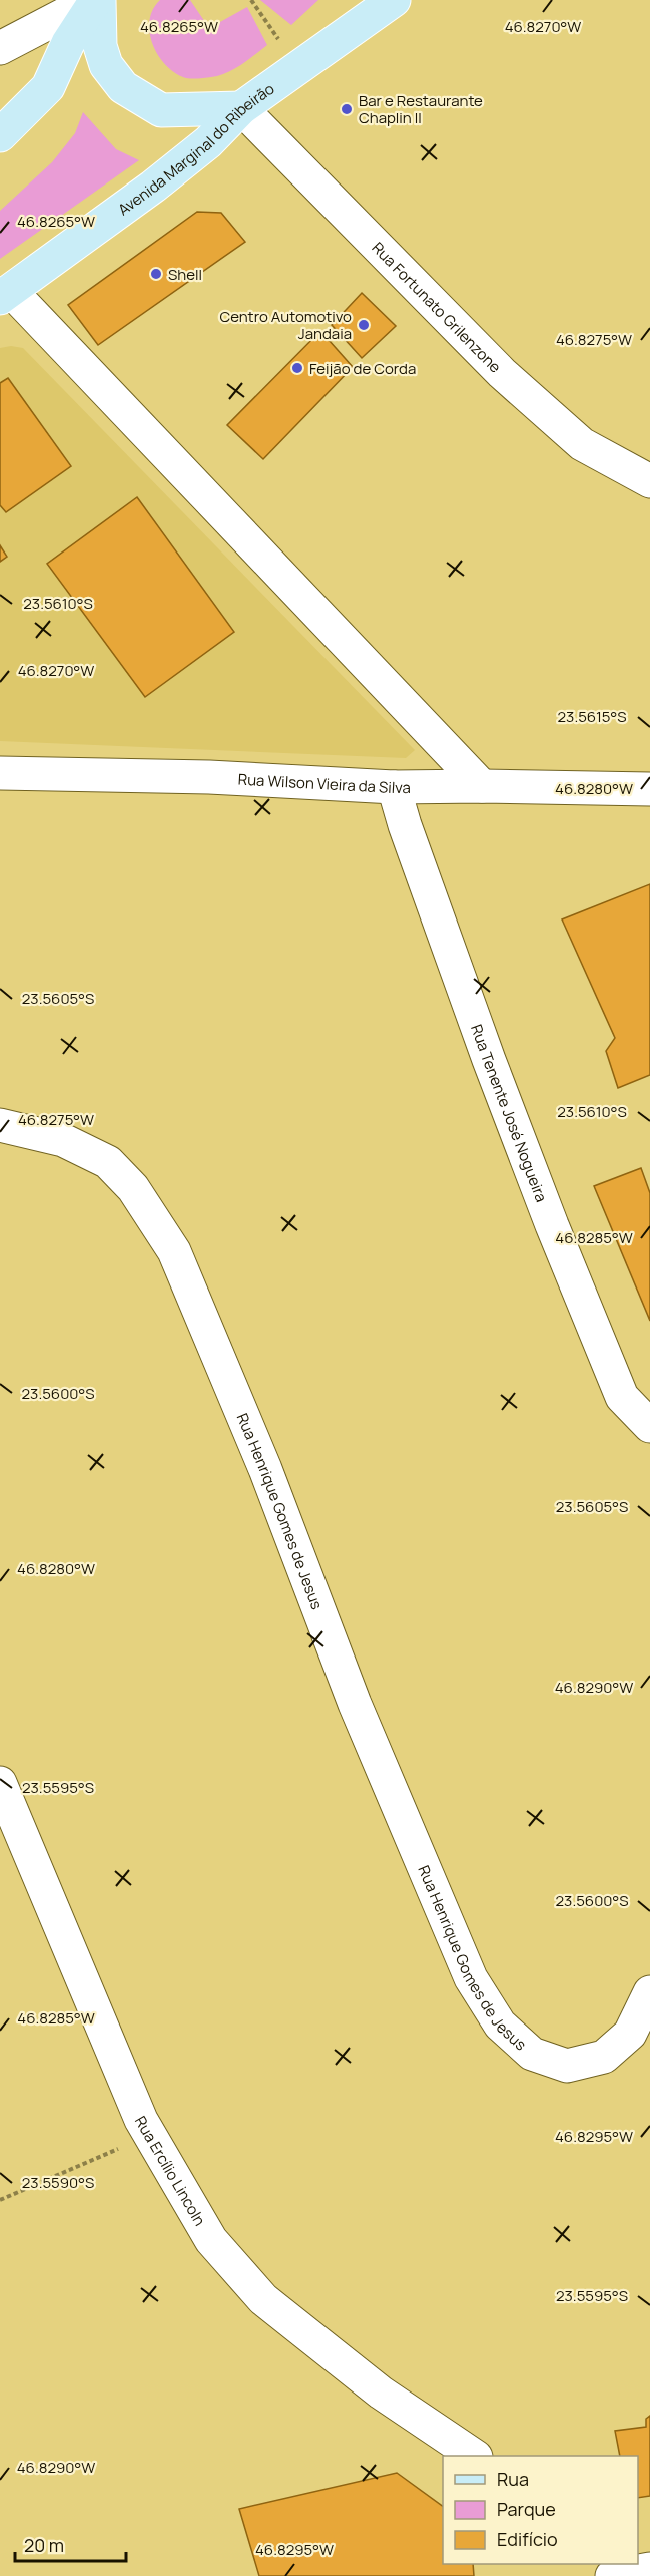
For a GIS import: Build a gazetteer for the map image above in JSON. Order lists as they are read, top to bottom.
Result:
{
  "streets": {
    "main road": ["Avenida Marginal do Ribeirão"],
    "street": [
      "Rua Fortunato Grilenzone",
      "Rua Wilson Vieira da Silva",
      "Rua Tenente José Nogueira",
      "Rua Henrique Gomes de Jesus",
      "Rua Ercílio Lincoln"
    ]
  },
  "crossings": [
    ["Avenida Marginal do Ribeirão", "Rua Fortunato Grilenzone"],
    ["Rua Wilson Vieira da Silva", "Rua Tenente José Nogueira"]
  ],
  "places": [
    "Bar e Restaurante Chaplin II",
    "Shell",
    "Centro Automotivo Jandaia",
    "Feijão de Corda"
  ],
  "legend": ["Rua", "Parque", "Edifício"],
  "scale_bar": "20 m",
  "coordinates": [
    "46.8265°W",
    "46.8270°W",
    "46.8275°W",
    "23.5610°S",
    "23.5615°S",
    "46.8280°W",
    "23.5605°S",
    "46.8285°W",
    "23.5600°S",
    "46.8290°W",
    "23.5595°S",
    "46.8295°W",
    "23.5590°S"
  ]
}
